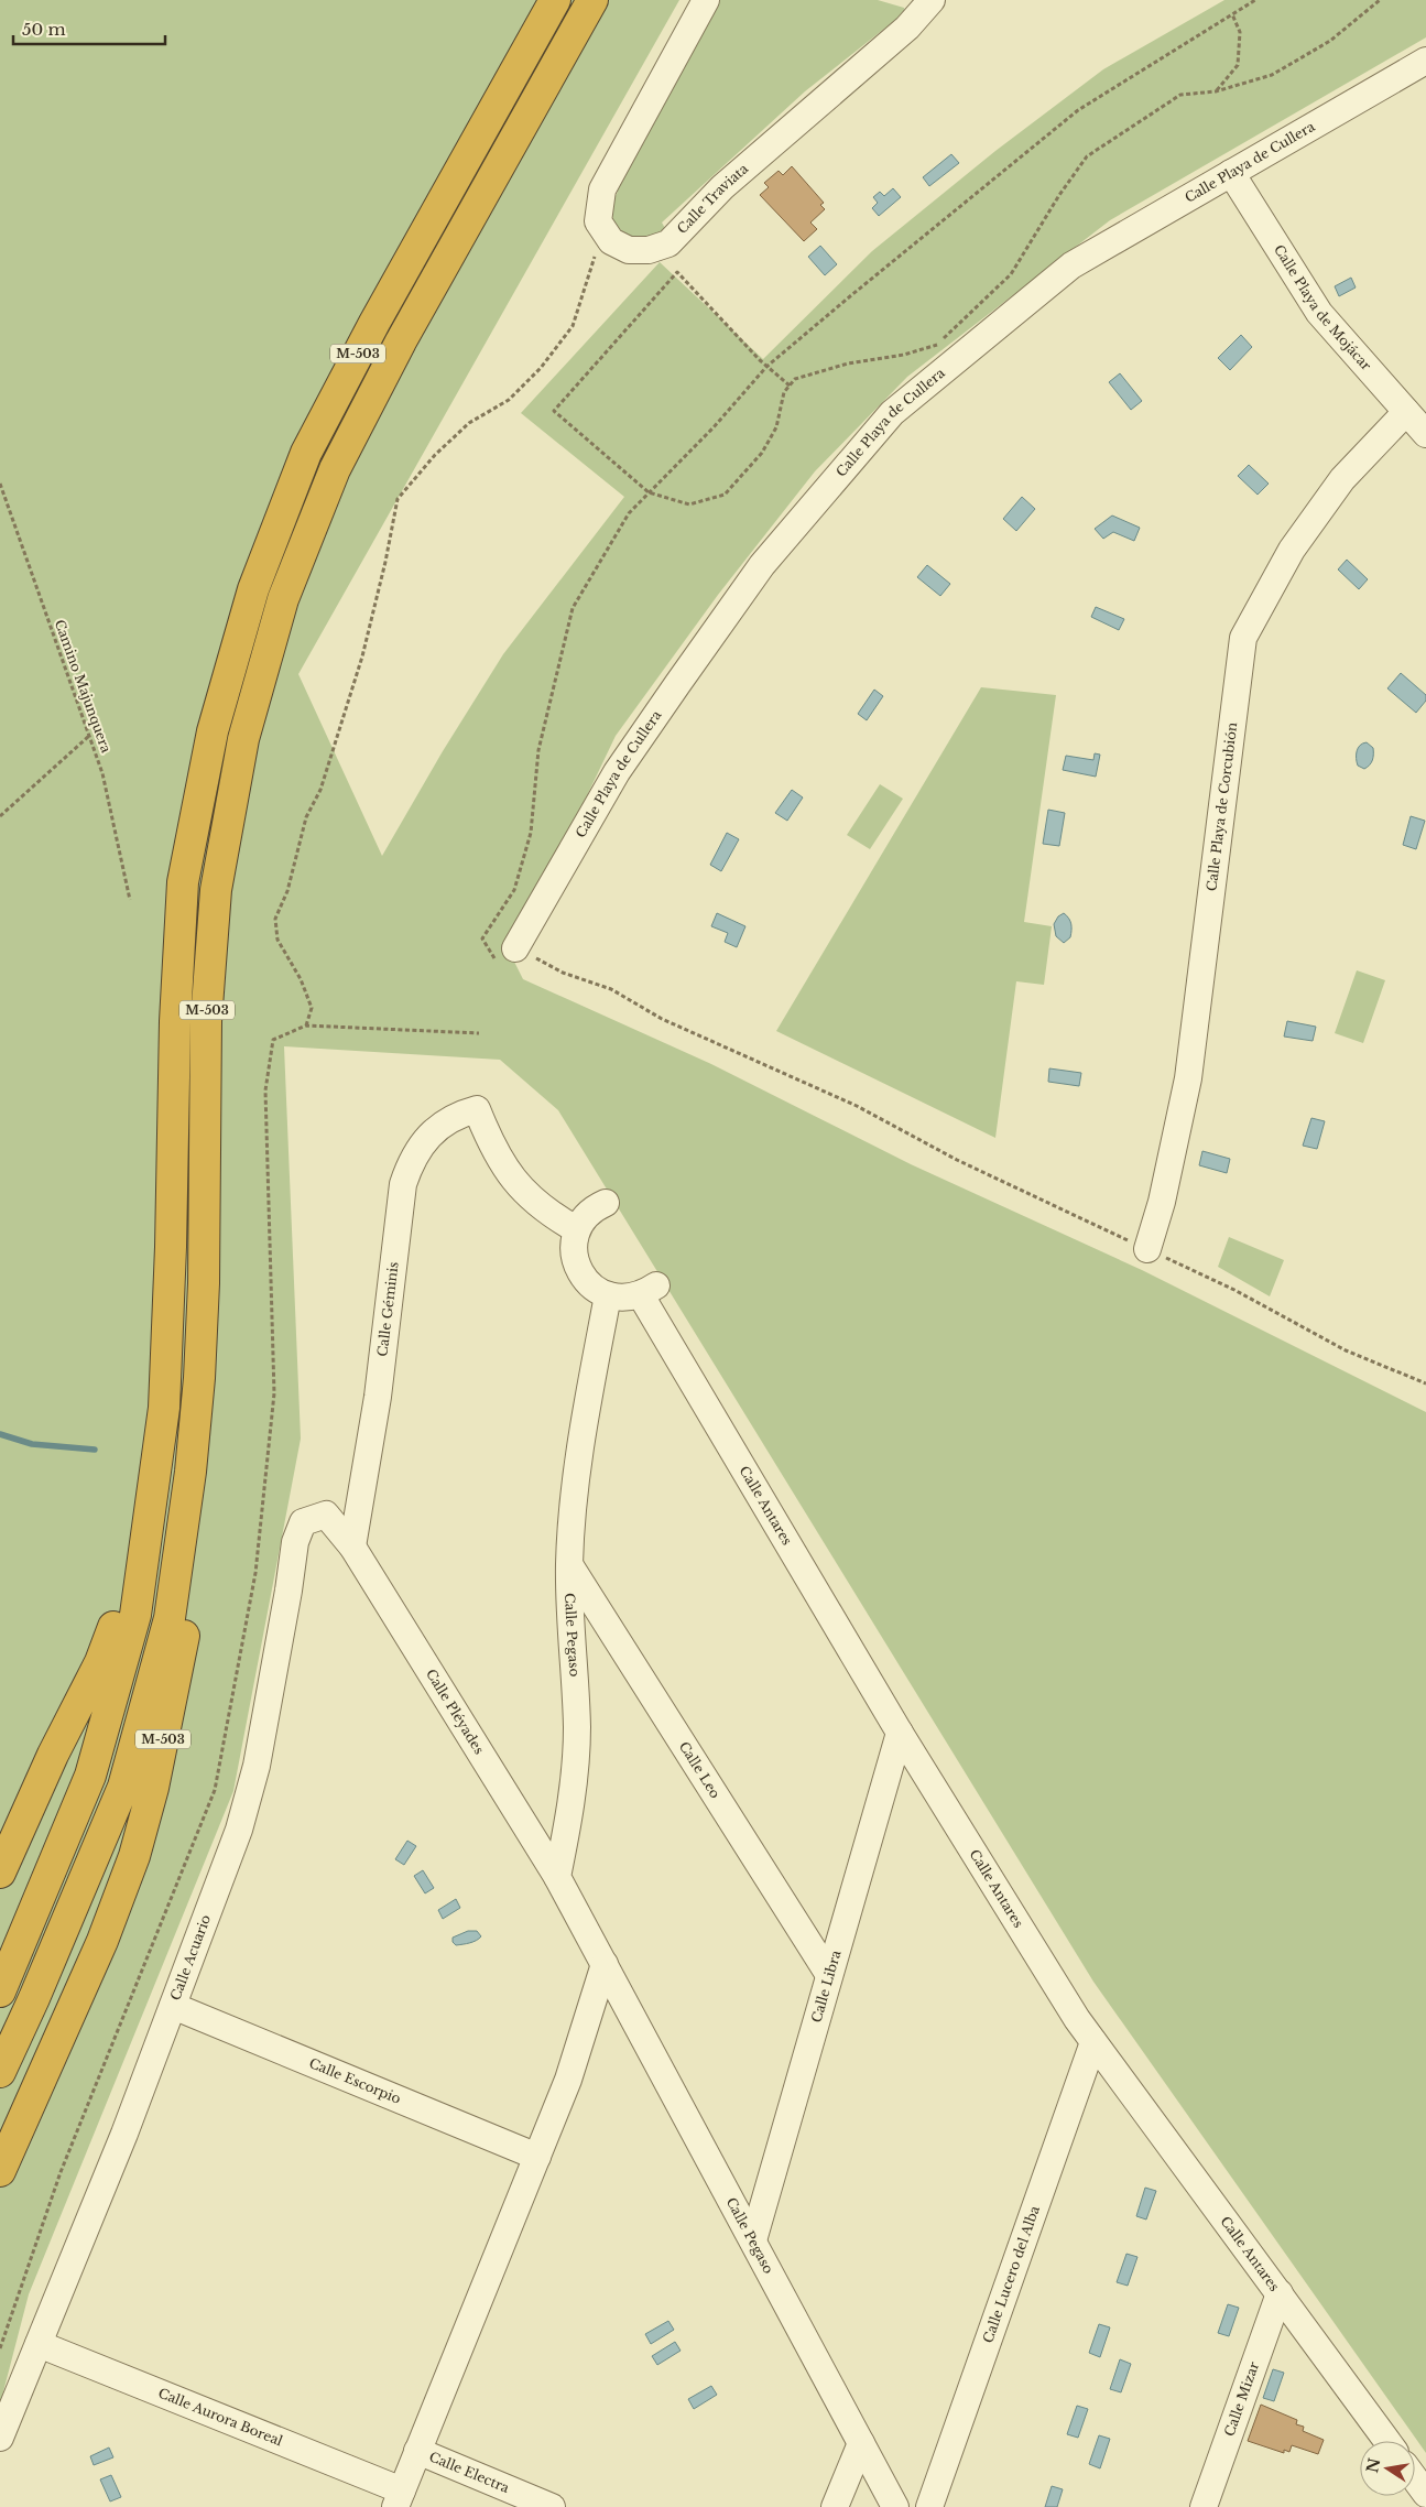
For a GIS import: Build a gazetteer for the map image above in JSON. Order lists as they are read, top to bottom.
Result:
{
  "streets": {
    "highway": ["M-503"],
    "street": [
      "Calle Playa de Cullera",
      "Calle Traviata",
      "Calle Playa de Mojácar",
      "Calle Playa de Corcubión",
      "Calle Géminis",
      "Calle Antares",
      "Calle Pegaso",
      "Calle Pléyades",
      "Calle Leo",
      "Calle Acuario",
      "Calle Libra",
      "Calle Escorpio",
      "Calle Lucero del Alba",
      "Calle Mizar",
      "Calle Aurora Boreal",
      "Calle Electra"
    ],
    "path": ["Camino Majunquera"]
  },
  "crossings": [
    ["Calle Playa de Cullera", "Calle Playa de Mojácar"],
    ["Calle Playa de Mojácar", "Calle Playa de Corcubión"],
    ["Calle Géminis", "Calle Pléyades"],
    ["Calle Géminis", "Calle Acuario"],
    ["Calle Antares", "Calle Pegaso"],
    ["Calle Antares", "Calle Libra"],
    ["Calle Antares", "Calle Lucero del Alba"],
    ["Calle Antares", "Calle Mizar"],
    ["Calle Pegaso", "Calle Pléyades"],
    ["Calle Pegaso", "Calle Leo"],
    ["Calle Pegaso", "Calle Libra"],
    ["Calle Pléyades", "Calle Acuario"],
    ["Calle Leo", "Calle Libra"],
    ["Calle Acuario", "Calle Escorpio"],
    ["Calle Acuario", "Calle Aurora Boreal"]
  ],
  "scale_bar": "50 m",
  "north": "left"
}
